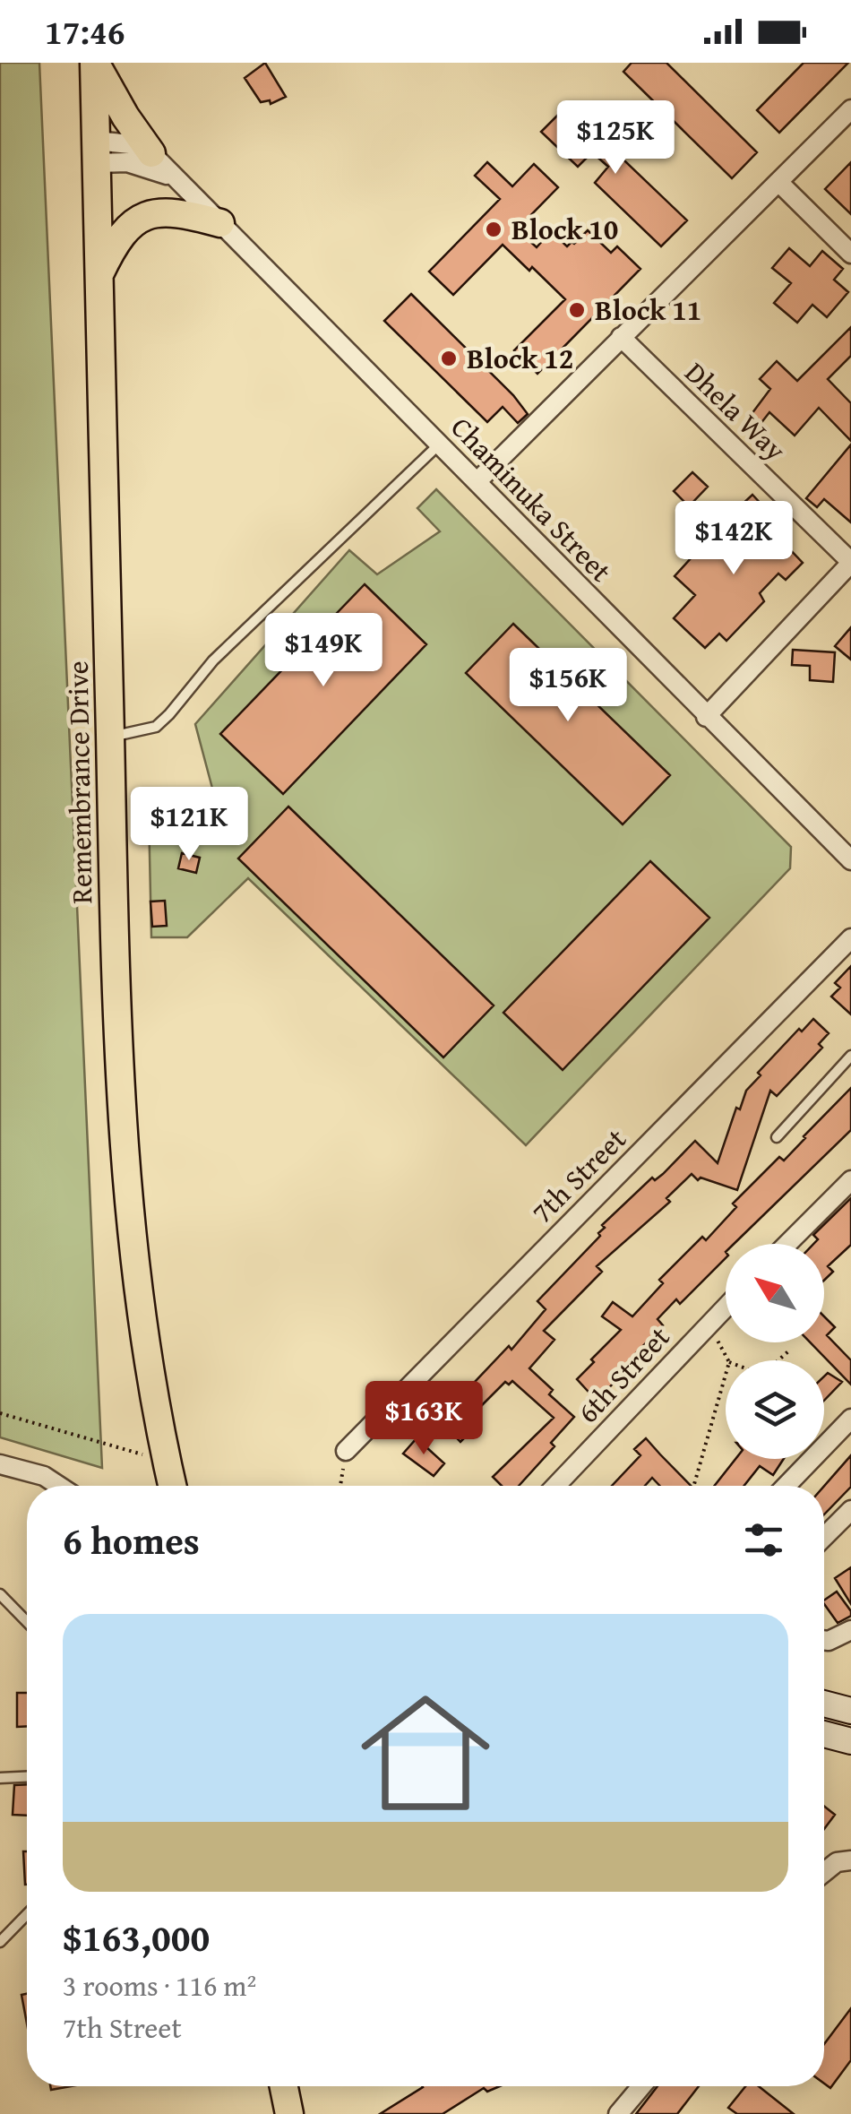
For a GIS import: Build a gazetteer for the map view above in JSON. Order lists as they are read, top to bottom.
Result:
{
  "streets": {
    "main road": ["Remembrance Drive"],
    "street": [
      "Dhela Way",
      "Chaminuka Street",
      "7th Street",
      "6th Street"
    ]
  },
  "crossings": [
    ["Dhela Way", "Chaminuka Street"]
  ],
  "places": ["Block 10", "Block 11", "Block 12"],
  "north": "top left",
  "page": {
    "status": "17:46",
    "price": [
      "$125K",
      "$142K",
      "$149K",
      "$156K",
      "$121K",
      "$163K"
    ],
    "heading": "6 homes",
    "list": [
      {
        "name": "$163,000",
        "note": "3 rooms · 116 m² · 7th Street"
      }
    ]
  }
}
